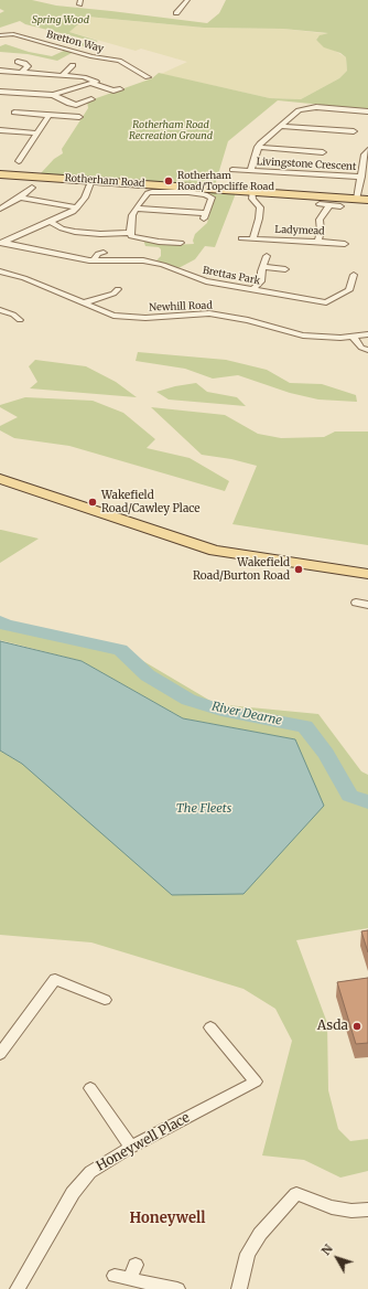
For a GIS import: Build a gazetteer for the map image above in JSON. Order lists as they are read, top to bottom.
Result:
{
  "streets": {
    "main road": ["Rotherham Road"],
    "street": [
      "Bretton Way",
      "Livingstone Crescent",
      "Ladymead",
      "Brettas Park",
      "Newhill Road",
      "Honeywell Place"
    ]
  },
  "districts": ["Honeywell"],
  "water": ["River Dearne", "The Fleets"],
  "parks": ["Spring Wood", "Rotherham Road Recreation Ground"],
  "places": [
    "Rotherham Road/Topcliffe Road",
    "Wakefield Road/Cawley Place",
    "Wakefield Road/Burton Road",
    "Asda"
  ],
  "north": "top left"
}
